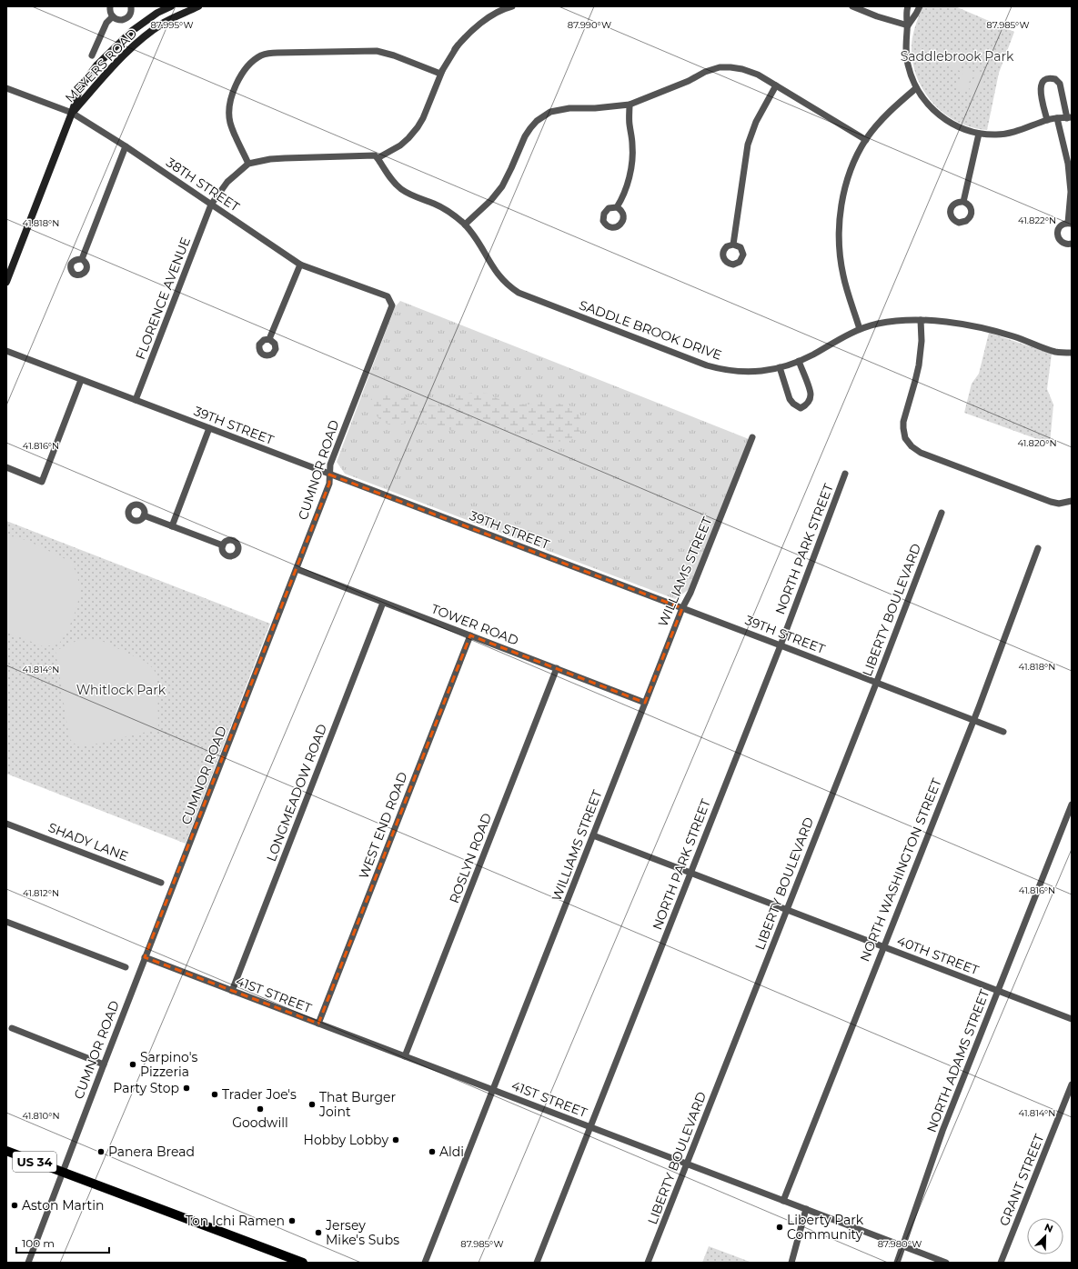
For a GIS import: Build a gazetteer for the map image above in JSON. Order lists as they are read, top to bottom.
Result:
{
  "streets": {
    "main road": ["US 34"],
    "street": [
      "MEYERS ROAD",
      "38TH STREET",
      "FLORENCE AVENUE",
      "SADDLE BROOK DRIVE",
      "39TH STREET",
      "CUMNOR ROAD",
      "NORTH PARK STREET",
      "WILLIAMS STREET",
      "LIBERTY BOULEVARD",
      "TOWER ROAD",
      "LONGMEADOW ROAD",
      "WEST END ROAD",
      "SHADY LANE",
      "ROSLYN ROAD",
      "NORTH WASHINGTON STREET",
      "40TH STREET",
      "41ST STREET",
      "NORTH ADAMS STREET",
      "GRANT STREET"
    ]
  },
  "crossings": [
    ["MEYERS ROAD", "38TH STREET"],
    ["38TH STREET", "FLORENCE AVENUE"],
    ["38TH STREET", "CUMNOR ROAD"],
    ["FLORENCE AVENUE", "39TH STREET"],
    ["39TH STREET", "CUMNOR ROAD"],
    ["39TH STREET", "NORTH PARK STREET"],
    ["39TH STREET", "WILLIAMS STREET"],
    ["39TH STREET", "LIBERTY BOULEVARD"],
    ["39TH STREET", "NORTH WASHINGTON STREET"],
    ["CUMNOR ROAD", "TOWER ROAD"],
    ["CUMNOR ROAD", "41ST STREET"],
    ["CUMNOR ROAD", "US 34"],
    ["NORTH PARK STREET", "40TH STREET"],
    ["NORTH PARK STREET", "41ST STREET"],
    ["WILLIAMS STREET", "TOWER ROAD"],
    ["WILLIAMS STREET", "40TH STREET"],
    ["WILLIAMS STREET", "41ST STREET"],
    ["LIBERTY BOULEVARD", "40TH STREET"],
    ["LIBERTY BOULEVARD", "41ST STREET"],
    ["TOWER ROAD", "LONGMEADOW ROAD"],
    ["TOWER ROAD", "WEST END ROAD"],
    ["TOWER ROAD", "ROSLYN ROAD"],
    ["LONGMEADOW ROAD", "41ST STREET"],
    ["WEST END ROAD", "41ST STREET"],
    ["ROSLYN ROAD", "41ST STREET"],
    ["NORTH WASHINGTON STREET", "40TH STREET"],
    ["NORTH WASHINGTON STREET", "41ST STREET"],
    ["40TH STREET", "NORTH ADAMS STREET"],
    ["41ST STREET", "NORTH ADAMS STREET"]
  ],
  "parks": ["Saddlebrook Park", "Whitlock Park"],
  "places": [
    "Sarpino's Pizzeria",
    "Party Stop",
    "Trader Joe's",
    "That Burger Joint",
    "Goodwill",
    "Hobby Lobby",
    "Panera Bread",
    "Aldi",
    "Aston Martin",
    "Ton Ichi Ramen",
    "Liberty Park Community",
    "Jersey Mike's Subs"
  ],
  "scale_bar": "100 m",
  "north": "top right",
  "coordinates": [
    "87.995°W",
    "87.990°W",
    "87.985°W",
    "41.822°N",
    "41.818°N",
    "41.820°N",
    "41.816°N",
    "41.814°N",
    "41.812°N",
    "41.810°N",
    "87.980°W"
  ]
}
